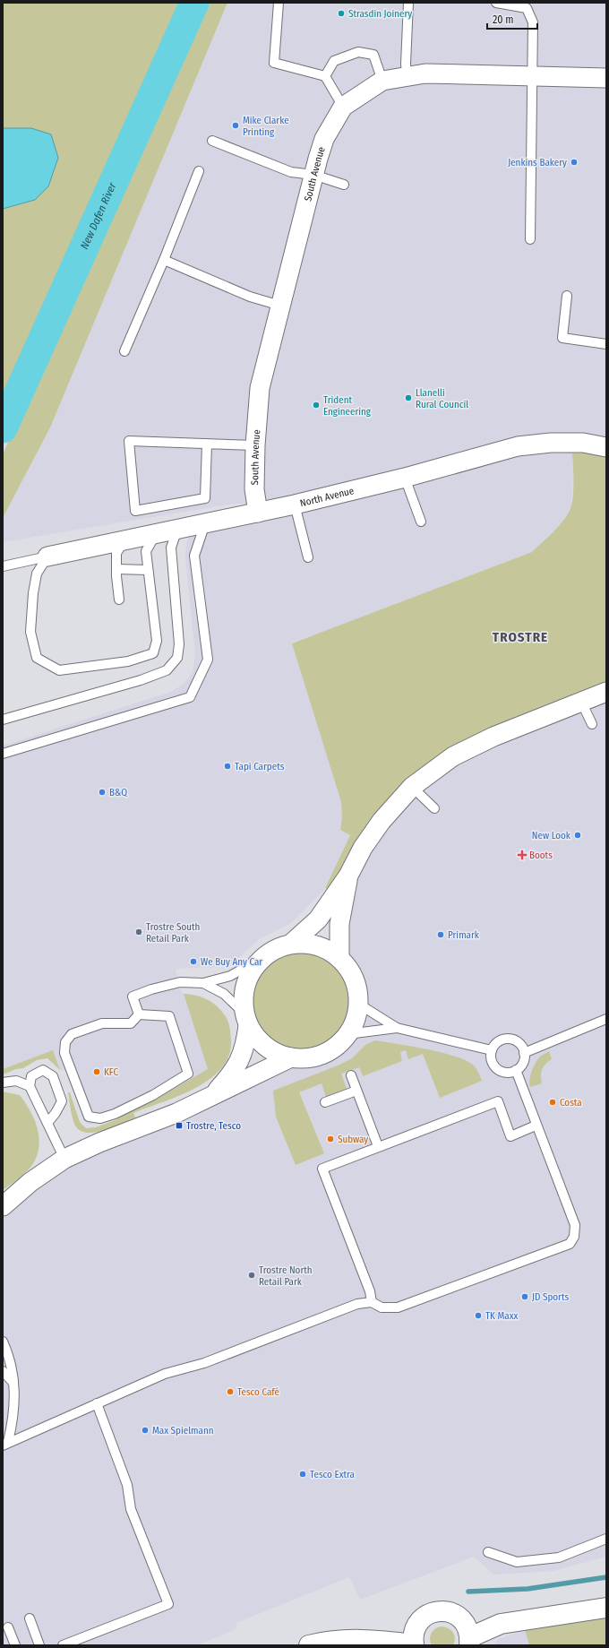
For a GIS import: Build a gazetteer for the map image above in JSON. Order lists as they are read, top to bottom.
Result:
{
  "streets": {
    "street": ["South Avenue", "North Avenue"]
  },
  "crossings": [
    ["South Avenue", "North Avenue"]
  ],
  "districts": ["TROSTRE"],
  "water": ["New Dafen River"],
  "places": {
    "other": [
      "Strasdin Joinery",
      "Mike Clarke Printing",
      "Jenkins Bakery",
      "Llanelli Rural Council",
      "Trident Engineering",
      "Tapi Carpets",
      "B&Q",
      "New Look",
      "Trostre South Retail Park",
      "Primark",
      "We Buy Any Car",
      "KFC",
      "Costa",
      "Subway",
      "Trostre North Retail Park",
      "JD Sports",
      "TK Maxx",
      "Tesco Café",
      "Max Spielmann",
      "Tesco Extra"
    ],
    "health": ["Boots"],
    "transit": ["Trostre, Tesco"]
  },
  "scale_bar": "20 m"
}
